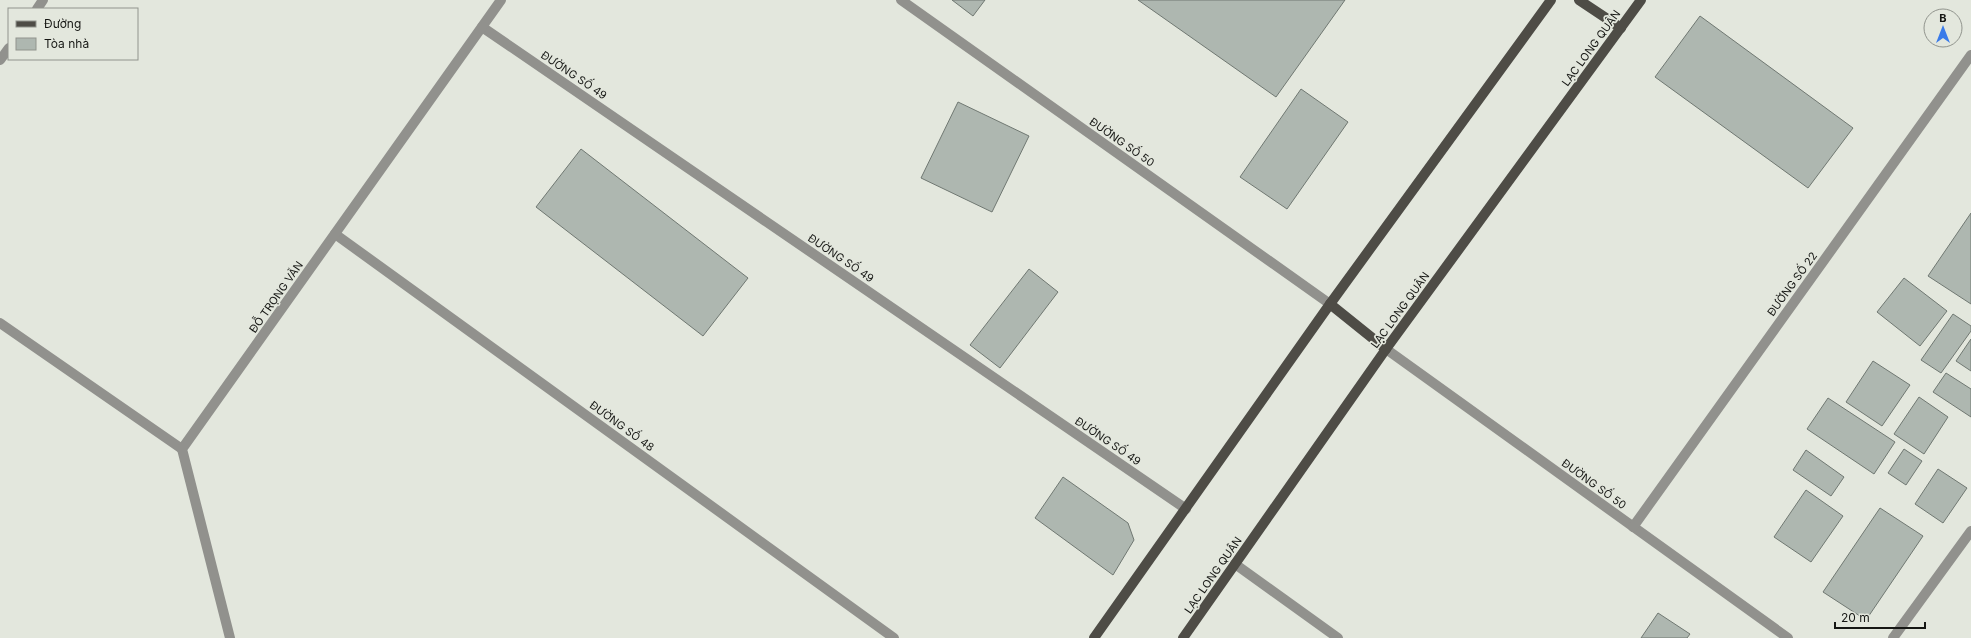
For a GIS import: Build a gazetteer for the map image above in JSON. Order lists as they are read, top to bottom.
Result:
{
  "streets": {
    "main road": ["LẠC LONG QUÂN"],
    "street": [
      "ĐƯỜNG SỐ 49",
      "ĐƯỜNG SỐ 50",
      "ĐƯỜNG SỐ 22",
      "ĐỖ TRỌNG VĂN",
      "ĐƯỜNG SỐ 48"
    ]
  },
  "crossings": [
    ["LẠC LONG QUÂN", "ĐƯỜNG SỐ 50"],
    ["ĐƯỜNG SỐ 49", "ĐỖ TRỌNG VĂN"],
    ["ĐƯỜNG SỐ 50", "ĐƯỜNG SỐ 22"],
    ["ĐỖ TRỌNG VĂN", "ĐƯỜNG SỐ 48"]
  ],
  "legend": ["Đường", "Tòa nhà"],
  "scale_bar": "20 m",
  "north": "top"
}
